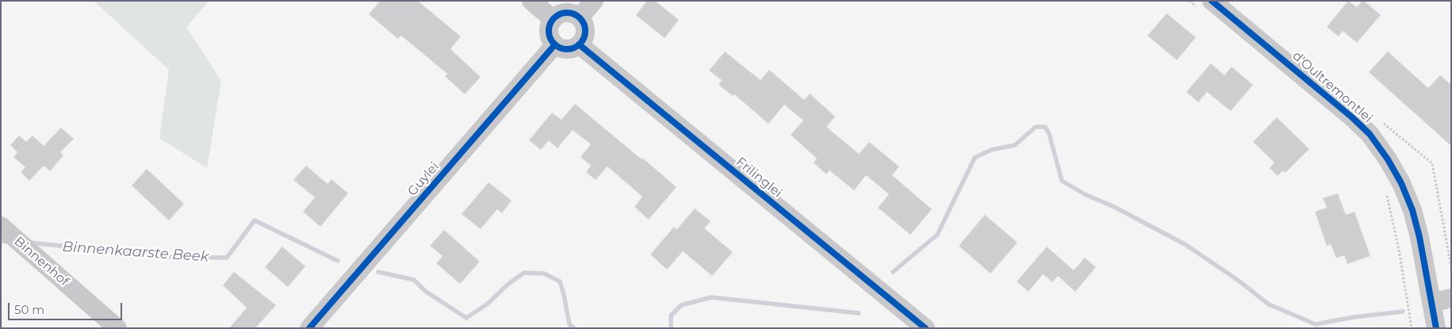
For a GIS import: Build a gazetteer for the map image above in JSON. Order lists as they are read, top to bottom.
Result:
{
  "streets": {
    "street": [
      "d'Oultremontlei",
      "Frilinglei",
      "Guylei",
      "Binnenhof"
    ]
  },
  "crossings": [
    ["Frilinglei", "Guylei"]
  ],
  "water": ["Binnenkaarste Beek"],
  "scale_bar": "50 m"
}
